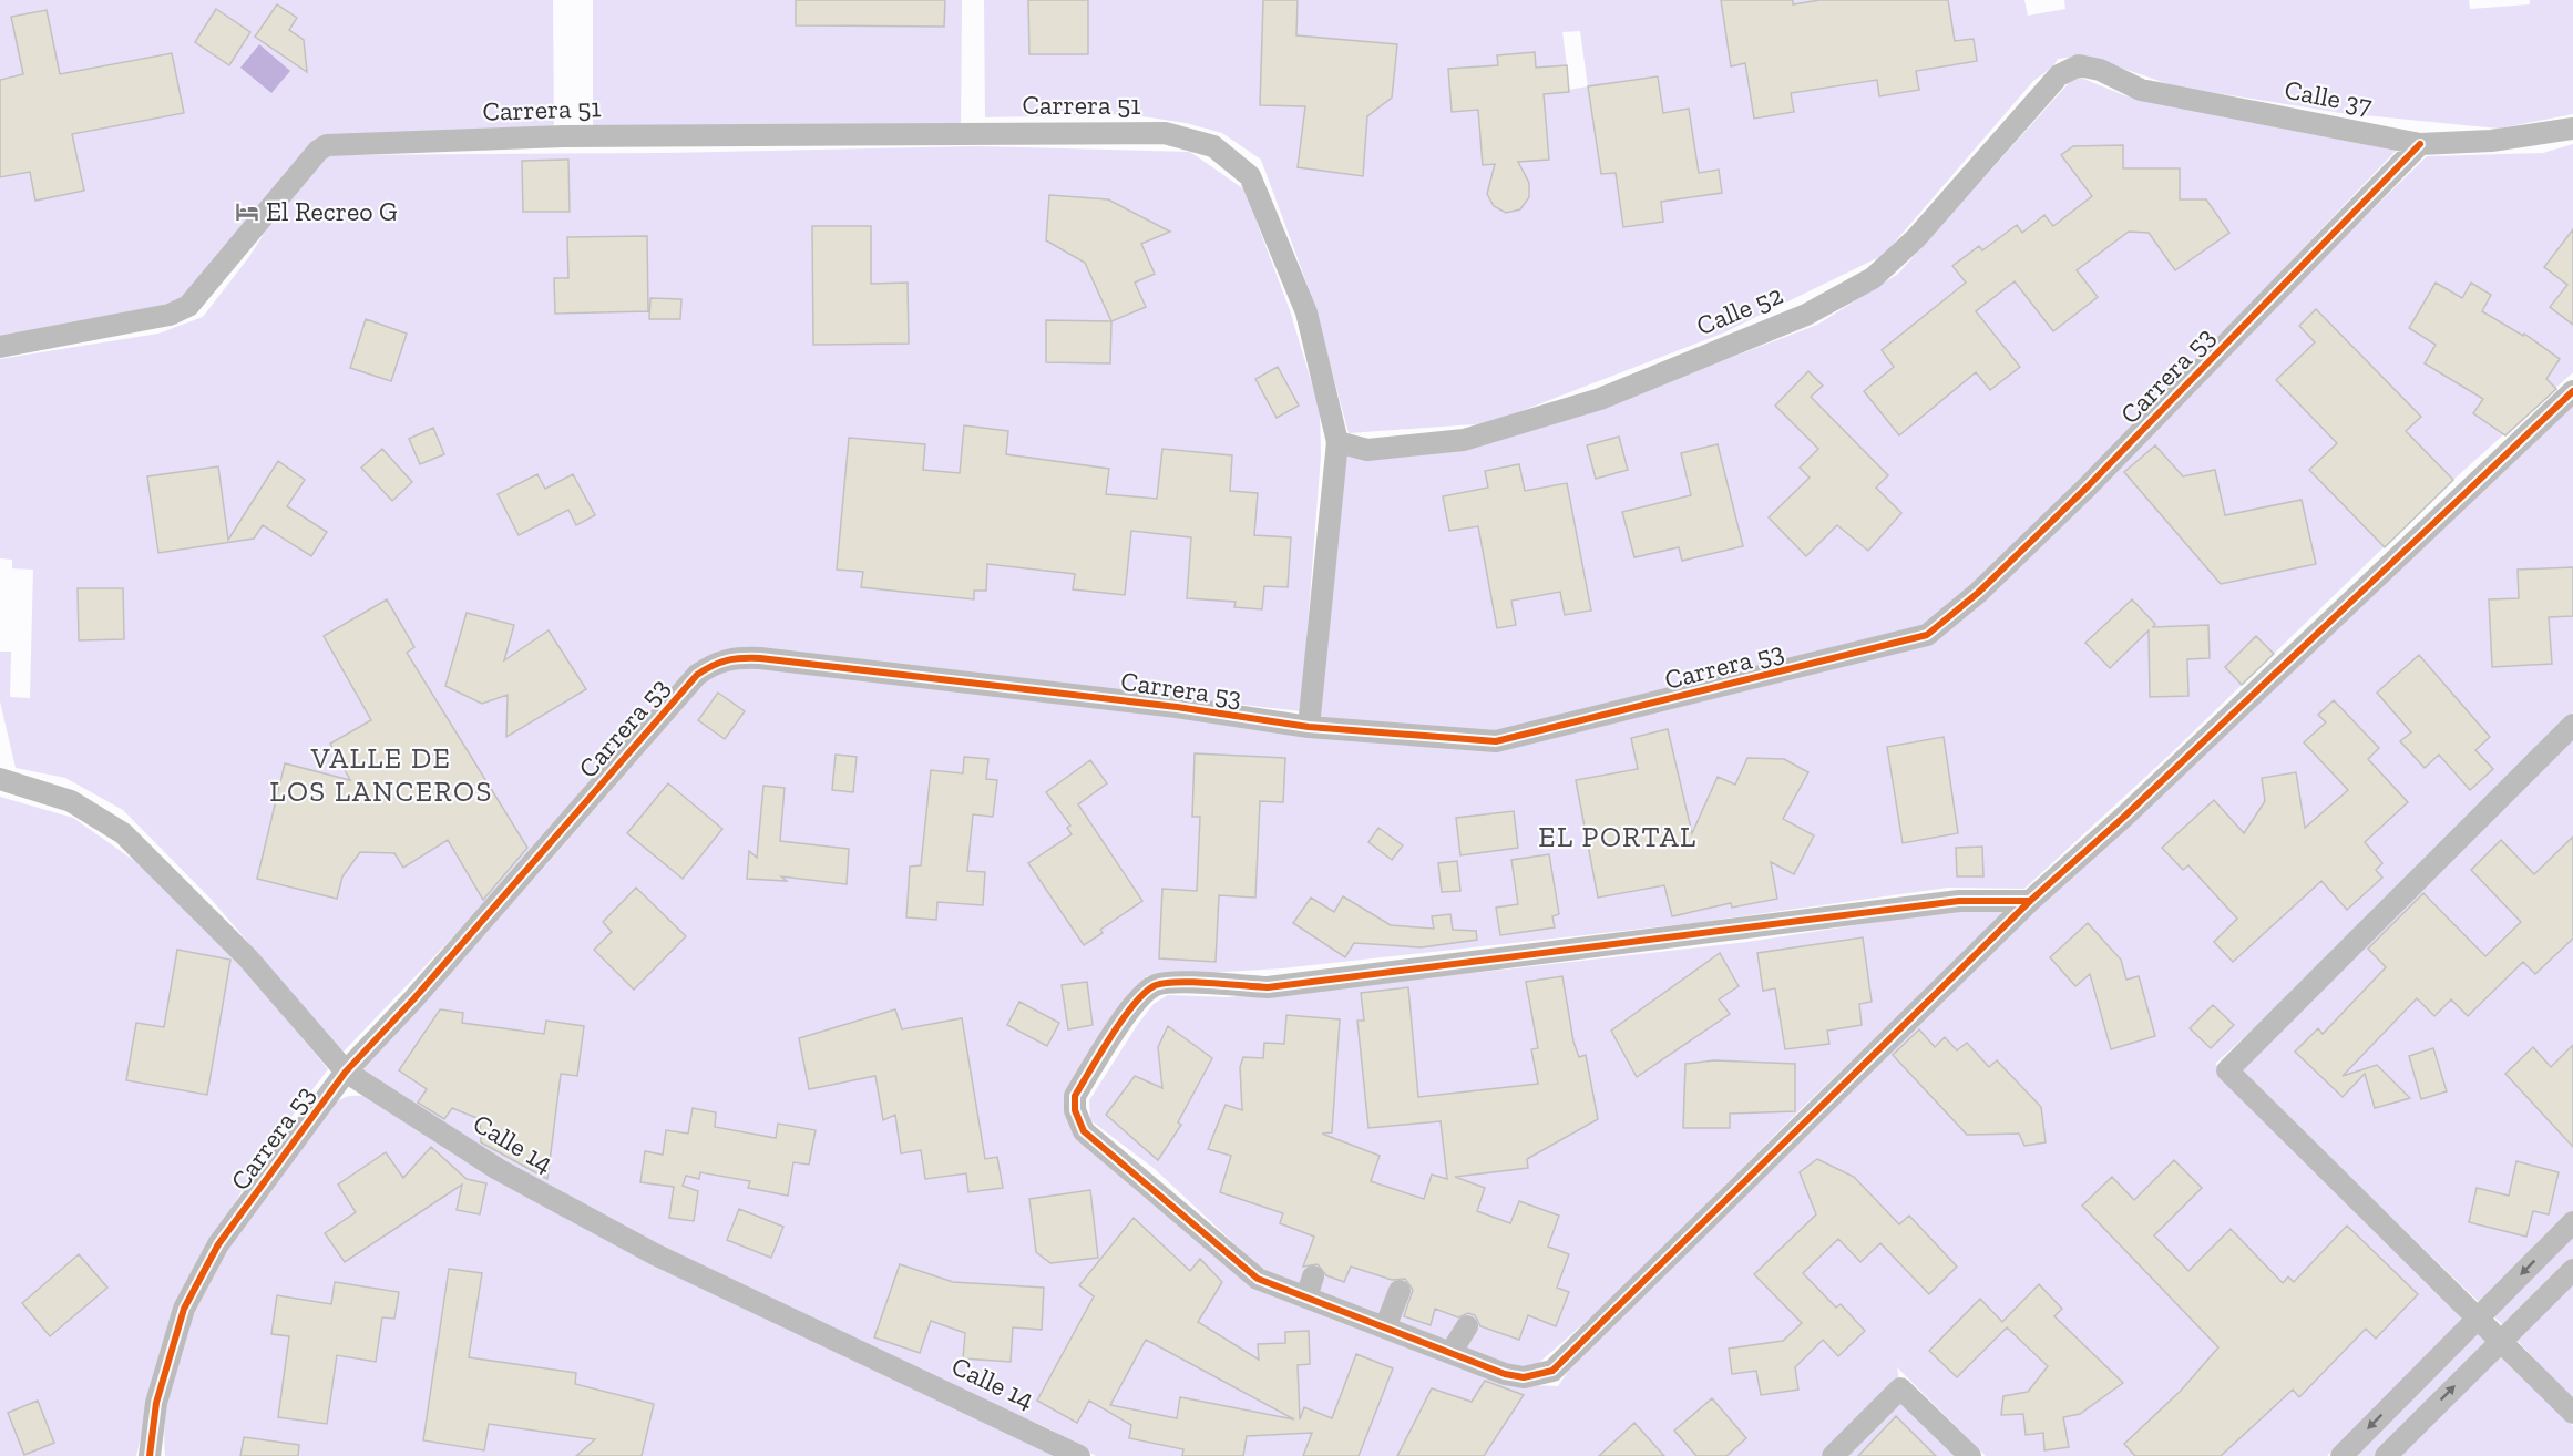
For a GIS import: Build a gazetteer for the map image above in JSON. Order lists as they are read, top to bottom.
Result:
{
  "streets": {
    "street": [
      "Calle 37",
      "Carrera 51",
      "Calle 52",
      "Carrera 53",
      "Calle 14"
    ]
  },
  "crossings": [
    ["Calle 37", "Calle 52"],
    ["Calle 37", "Carrera 53"],
    ["Carrera 51", "Calle 52"],
    ["Carrera 51", "Carrera 53"],
    ["Carrera 53", "Calle 14"]
  ],
  "districts": ["VALLE DE LOS LANCEROS", "EL PORTAL"],
  "places": {
    "hotel": ["El Recreo G"]
  }
}
